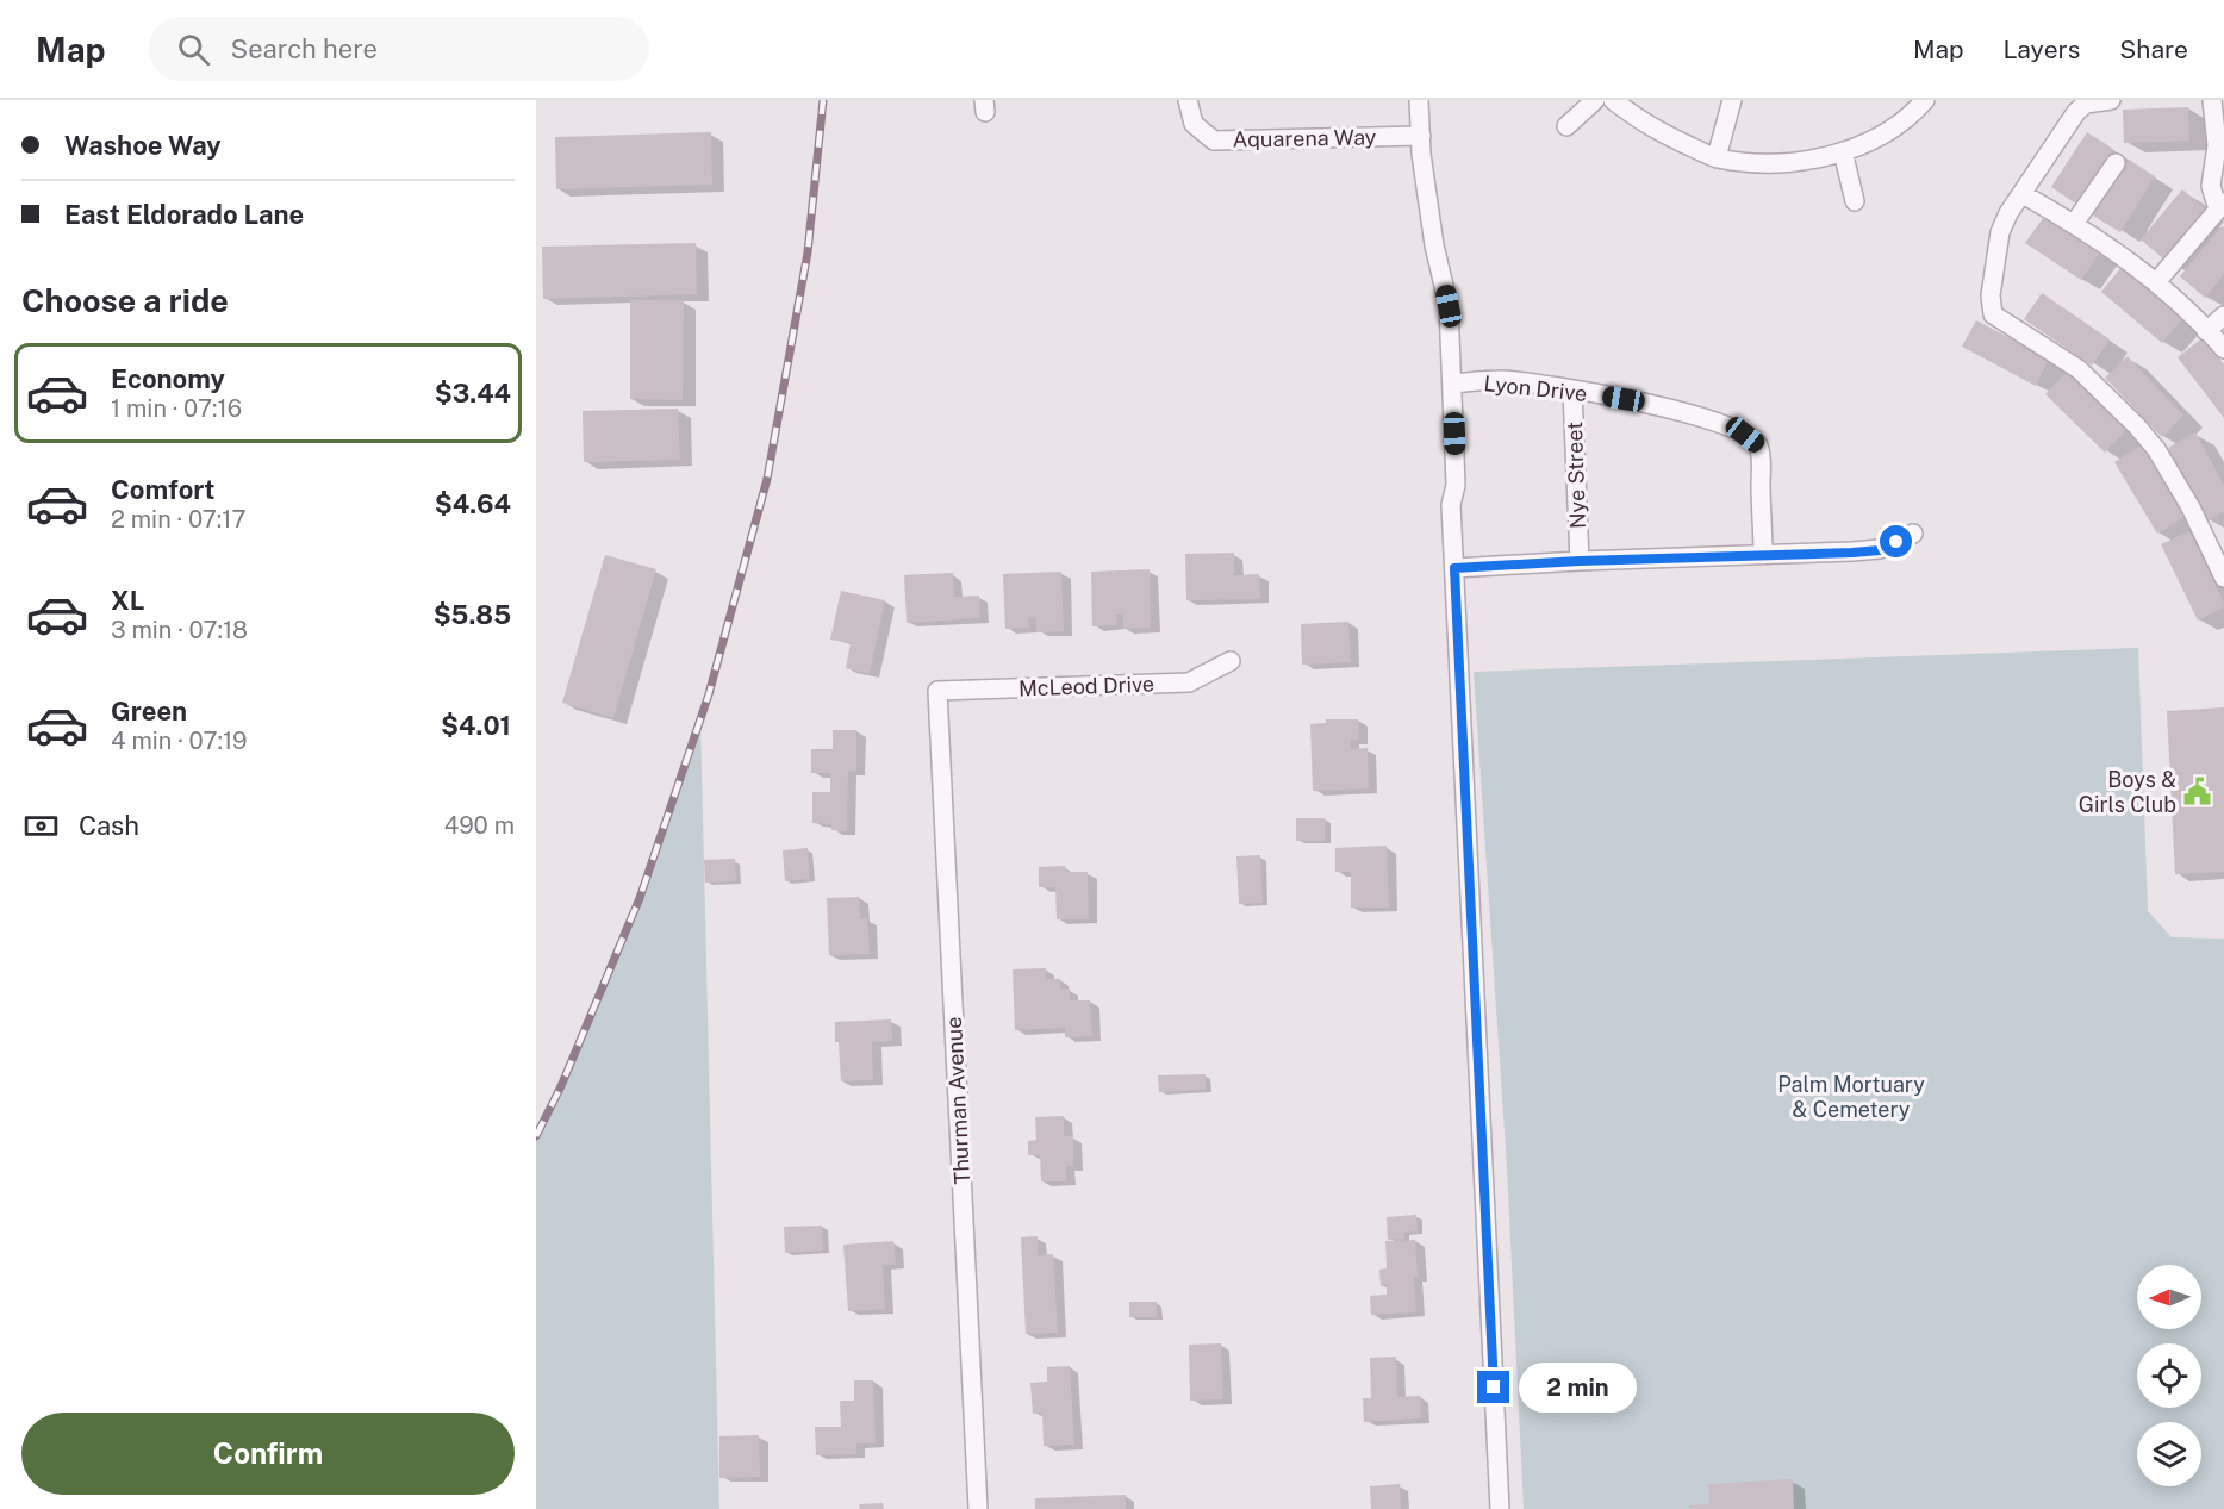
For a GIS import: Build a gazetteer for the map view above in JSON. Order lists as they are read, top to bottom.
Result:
{
  "streets": {
    "street": [
      "Aquarena Way",
      "Lyon Drive",
      "Nye Street",
      "McLeod Drive",
      "Thurman Avenue"
    ]
  },
  "crossings": [
    ["Lyon Drive", "Nye Street"],
    ["McLeod Drive", "Thurman Avenue"]
  ],
  "parks": ["Palm Mortuary & Cemetery"],
  "places": {
    "public building": ["Boys & Girls Club"]
  },
  "north": "left",
  "page": {
    "header": "Map",
    "search": "Search here",
    "nav": ["Map", "Layers", "Share"],
    "banner": ["Washoe Way", "East Eldorado Lane"],
    "heading": "Choose a ride",
    "list": [
      {
        "name": "Economy",
        "note": "1 min · 07:16",
        "value": "$3.44"
      },
      {
        "name": "Comfort",
        "note": "2 min · 07:17",
        "value": "$4.64"
      },
      {
        "name": "XL",
        "note": "3 min · 07:18",
        "value": "$5.85"
      },
      {
        "name": "Green",
        "note": "4 min · 07:19",
        "value": "$4.01"
      }
    ],
    "pay": ["Cash", "490 m"],
    "bubble": "2 min",
    "buttons": "Confirm"
  }
}
